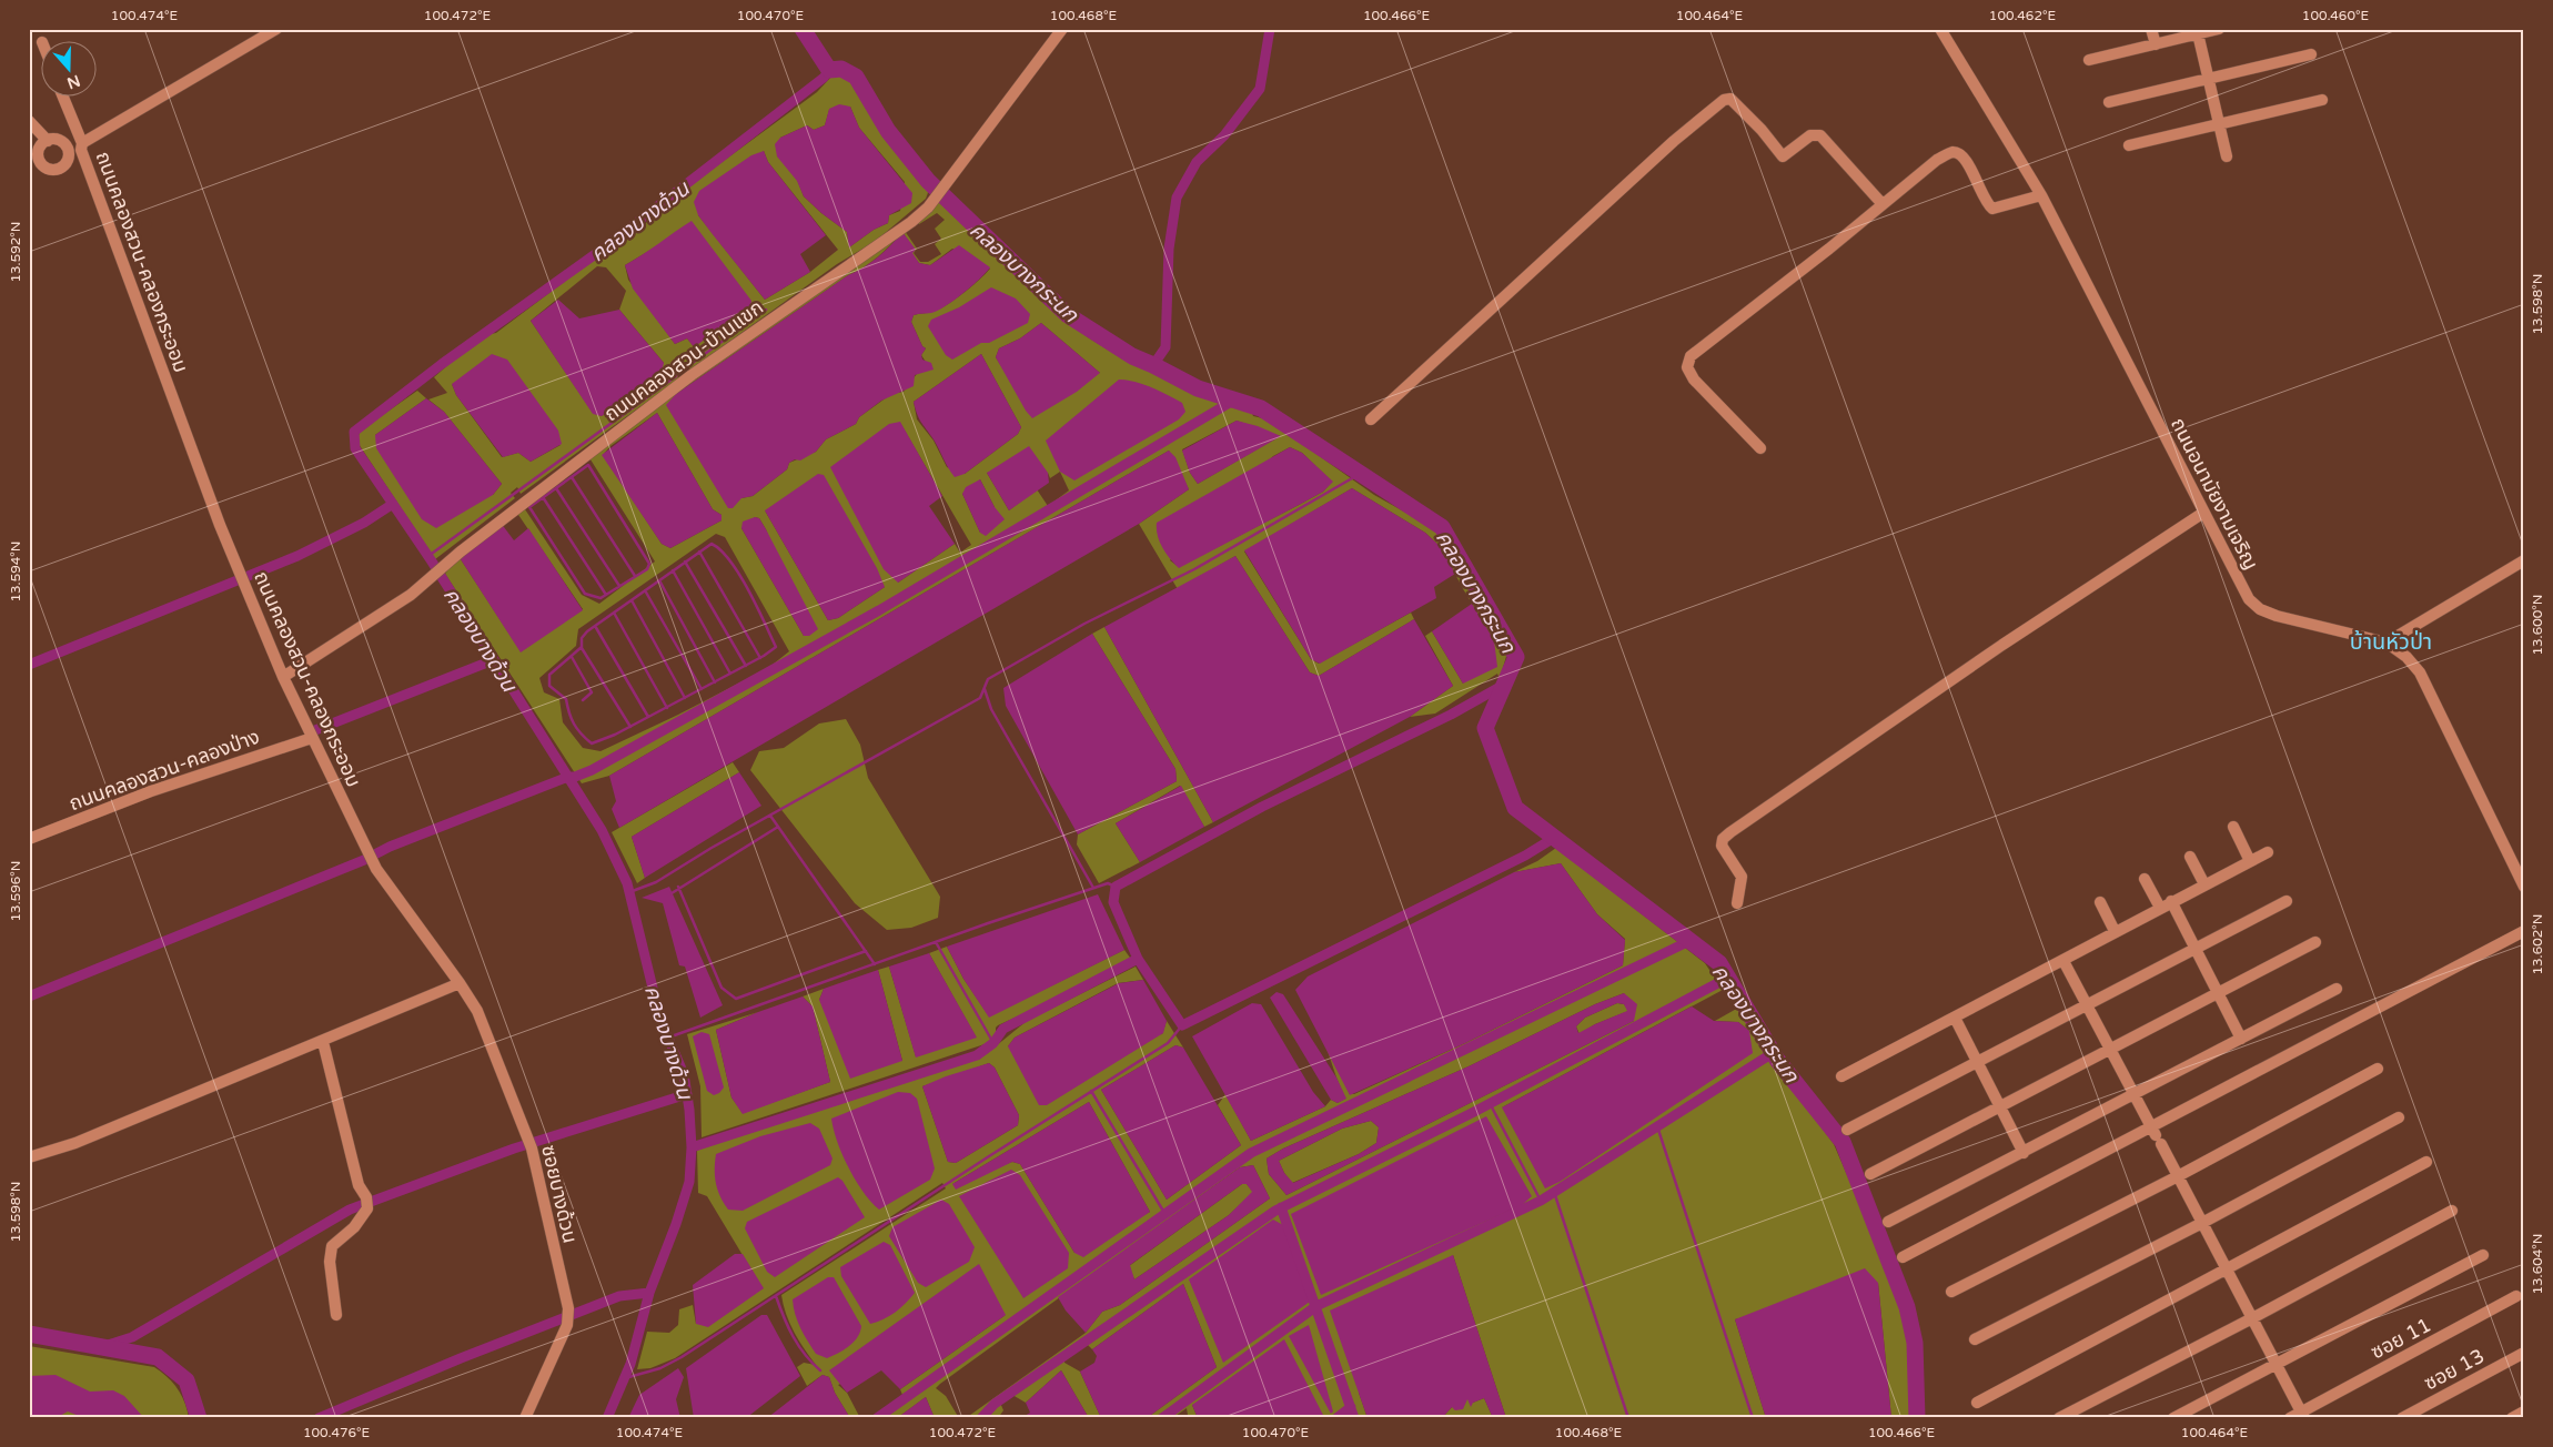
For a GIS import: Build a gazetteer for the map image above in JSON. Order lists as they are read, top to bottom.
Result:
{
  "streets": {
    "street": [
      "ถนนคลองสวน-คลองกระออม",
      "ถนนคลองสวน-บ้านแขก",
      "ถนนอนามัยงามเจริญ",
      "ถนนคลองสวน-คลองป่าง",
      "ซอยบางด้วน",
      "ซอย 11",
      "ซอย 13"
    ]
  },
  "crossings": [
    ["ถนนคลองสวน-คลองกระออม", "ถนนคลองสวน-บ้านแขก"],
    ["ถนนคลองสวน-คลองกระออม", "ถนนคลองสวน-คลองป่าง"],
    ["ถนนคลองสวน-คลองกระออม", "ซอยบางด้วน"]
  ],
  "districts": ["บ้านหัวป่า"],
  "water": ["คลองบางด้วน", "คลองบางกระนก"],
  "north": "bottom",
  "coordinates": [
    "100.474°E",
    "100.472°E",
    "100.470°E",
    "100.468°E",
    "100.466°E",
    "100.464°E",
    "100.462°E",
    "100.460°E",
    "13.592°N",
    "13.598°N",
    "13.594°N",
    "13.600°N",
    "13.596°N",
    "13.602°N",
    "13.604°N",
    "100.476°E"
  ]
}
